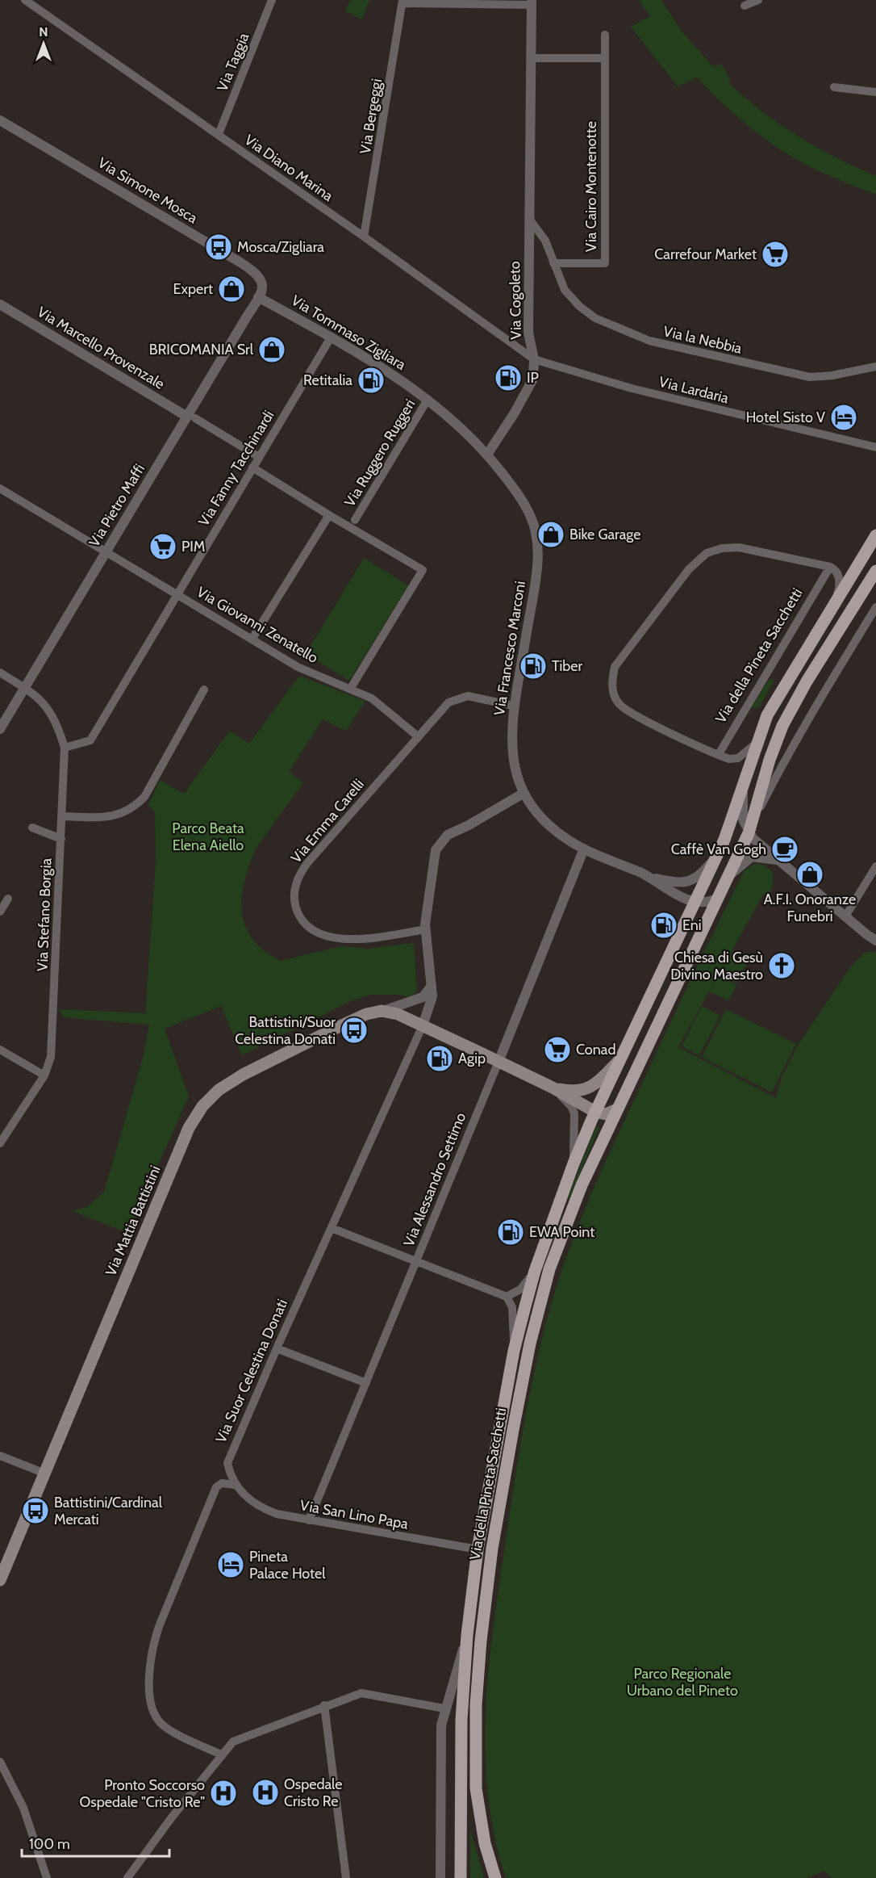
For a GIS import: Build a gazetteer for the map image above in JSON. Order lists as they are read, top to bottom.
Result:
{
  "streets": {
    "main road": ["Via della Pineta Sacchetti", "Via Mattia Battistini"],
    "street": [
      "Via Taggia",
      "Via Bergeggi",
      "Via Diano Marina",
      "Via Cairo Montenotte",
      "Via Simone Mosca",
      "Via Cogoleto",
      "Via Tommaso Zigliara",
      "Via la Nebbia",
      "Via Marcello Provenzale",
      "Via Lardaria",
      "Via Ruggero Ruggeri",
      "Via Fanny Tacchinardi",
      "Via Pietro Maffi",
      "Via Giovanni Zenatello",
      "Via Francesco Marconi",
      "Via Emma Carelli",
      "Via Stefano Borgia",
      "Via Alessandro Settimo",
      "Via Suor Celestina Donati",
      "Via San Lino Papa"
    ]
  },
  "crossings": [
    ["Via Taggia", "Via Diano Marina"],
    ["Via Bergeggi", "Via Diano Marina"],
    ["Via Diano Marina", "Via Cogoleto"],
    ["Via Diano Marina", "Via Lardaria"],
    ["Via Cairo Montenotte", "Via la Nebbia"],
    ["Via Simone Mosca", "Via Tommaso Zigliara"],
    ["Via Simone Mosca", "Via Pietro Maffi"],
    ["Via Cogoleto", "Via Tommaso Zigliara"],
    ["Via Cogoleto", "Via Lardaria"],
    ["Via Cogoleto", "Via Francesco Marconi"],
    ["Via Tommaso Zigliara", "Via Ruggero Ruggeri"],
    ["Via Tommaso Zigliara", "Via Fanny Tacchinardi"],
    ["Via Tommaso Zigliara", "Via Pietro Maffi"],
    ["Via Tommaso Zigliara", "Via Francesco Marconi"],
    ["Via Marcello Provenzale", "Via Pietro Maffi"],
    ["Via Fanny Tacchinardi", "Via Giovanni Zenatello"],
    ["Via Fanny Tacchinardi", "Via Stefano Borgia"],
    ["Via Pietro Maffi", "Via Giovanni Zenatello"],
    ["Via Pietro Maffi", "Via Stefano Borgia"],
    ["Via Giovanni Zenatello", "Via Emma Carelli"],
    ["Via Francesco Marconi", "Via della Pineta Sacchetti"],
    ["Via Francesco Marconi", "Via Emma Carelli"],
    ["Via Francesco Marconi", "Via Alessandro Settimo"],
    ["Via Francesco Marconi", "Via Suor Celestina Donati"],
    ["Via della Pineta Sacchetti", "Via San Lino Papa"],
    ["Via Emma Carelli", "Via Suor Celestina Donati"],
    ["Via Alessandro Settimo", "Via San Lino Papa"],
    ["Via Suor Celestina Donati", "Via San Lino Papa"]
  ],
  "parks": ["Parco Beata Elena Aiello", "Parco Regionale Urbano del Pineto"],
  "places": {
    "bus stop": ["Mosca/Zigliara", "Battistini/Suor Celestina Donati", "Battistini/Cardinal Mercati"],
    "supermarket": ["Carrefour Market", "PIM", "Conad"],
    "shop": [
      "Expert",
      "BRICOMANIA Srl",
      "Bike Garage",
      "A.F.I. Onoranze Funebri"
    ],
    "fuel station": [
      "IP",
      "Retitalia",
      "Tiber",
      "Eni",
      "Agip",
      "EWA Point"
    ],
    "hotel": ["Hotel Sisto V", "Pineta Palace Hotel"],
    "cafe": ["Caffè Van Gogh"],
    "church": ["Chiesa di Gesù Divino Maestro"],
    "hospital": ["Ospedale Cristo Re", "Pronto Soccorso Ospedale \"Cristo Re\""]
  },
  "scale_bar": "100 m",
  "north": "top"
}
